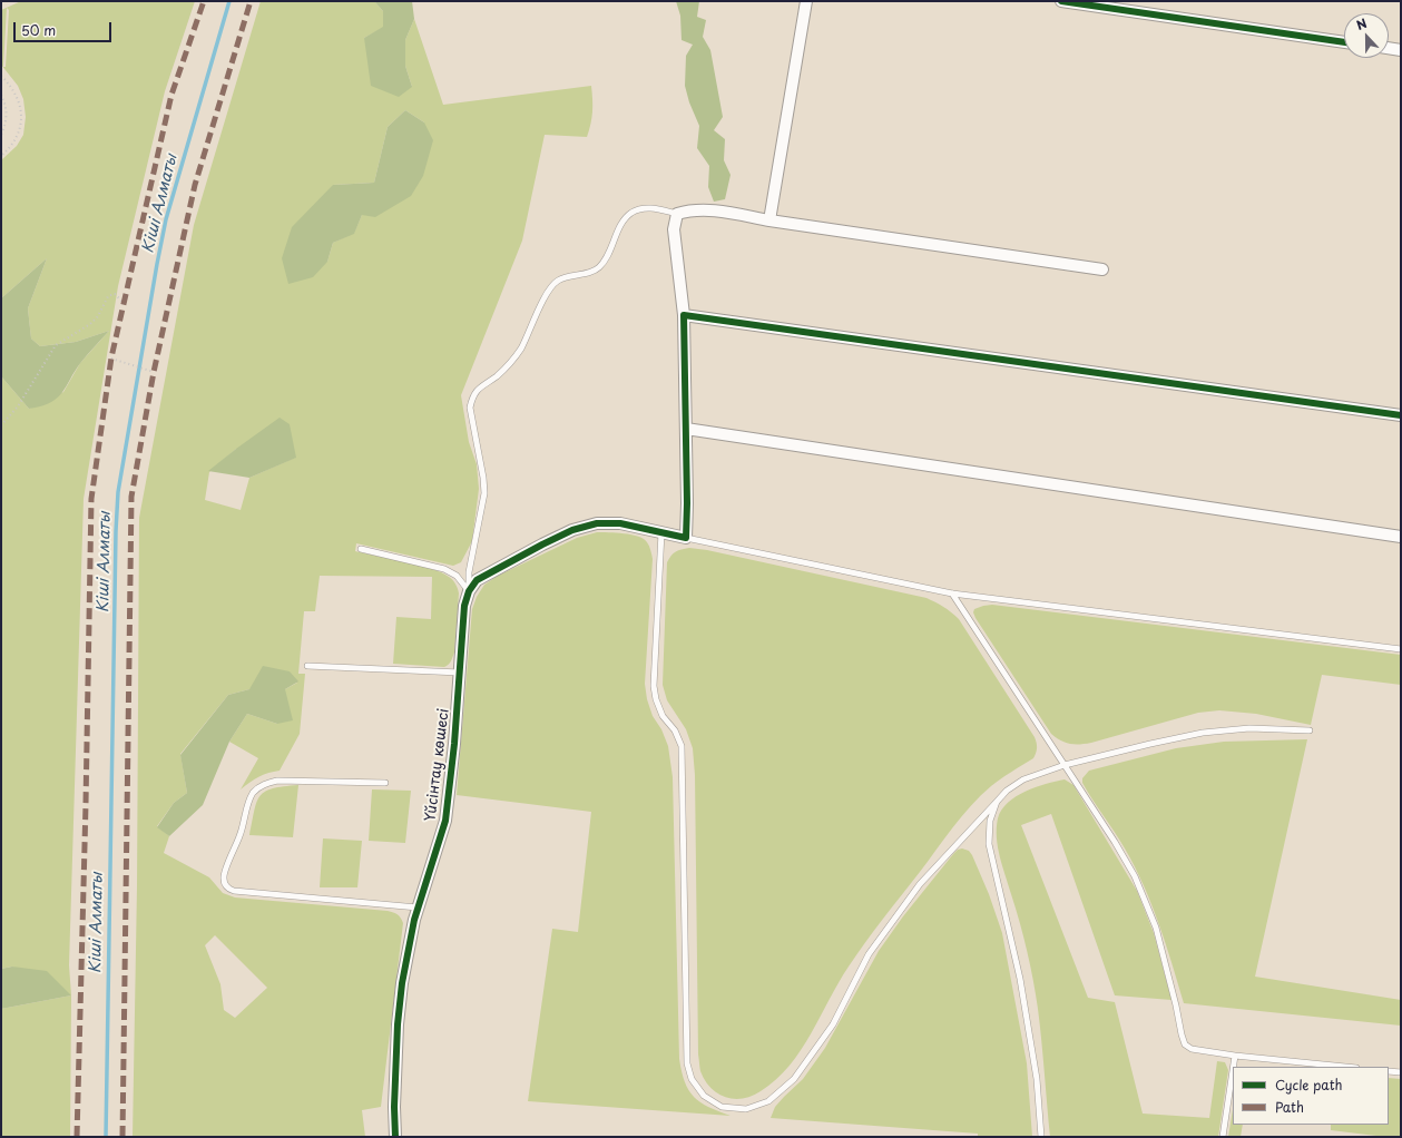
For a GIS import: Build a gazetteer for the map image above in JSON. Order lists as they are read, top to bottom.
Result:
{
  "streets": {
    "street": ["Үйсінтау көшесі"]
  },
  "water": ["Кіші Алматы"],
  "legend": ["Cycle path", "Path"],
  "scale_bar": "50 m",
  "north": "top"
}
